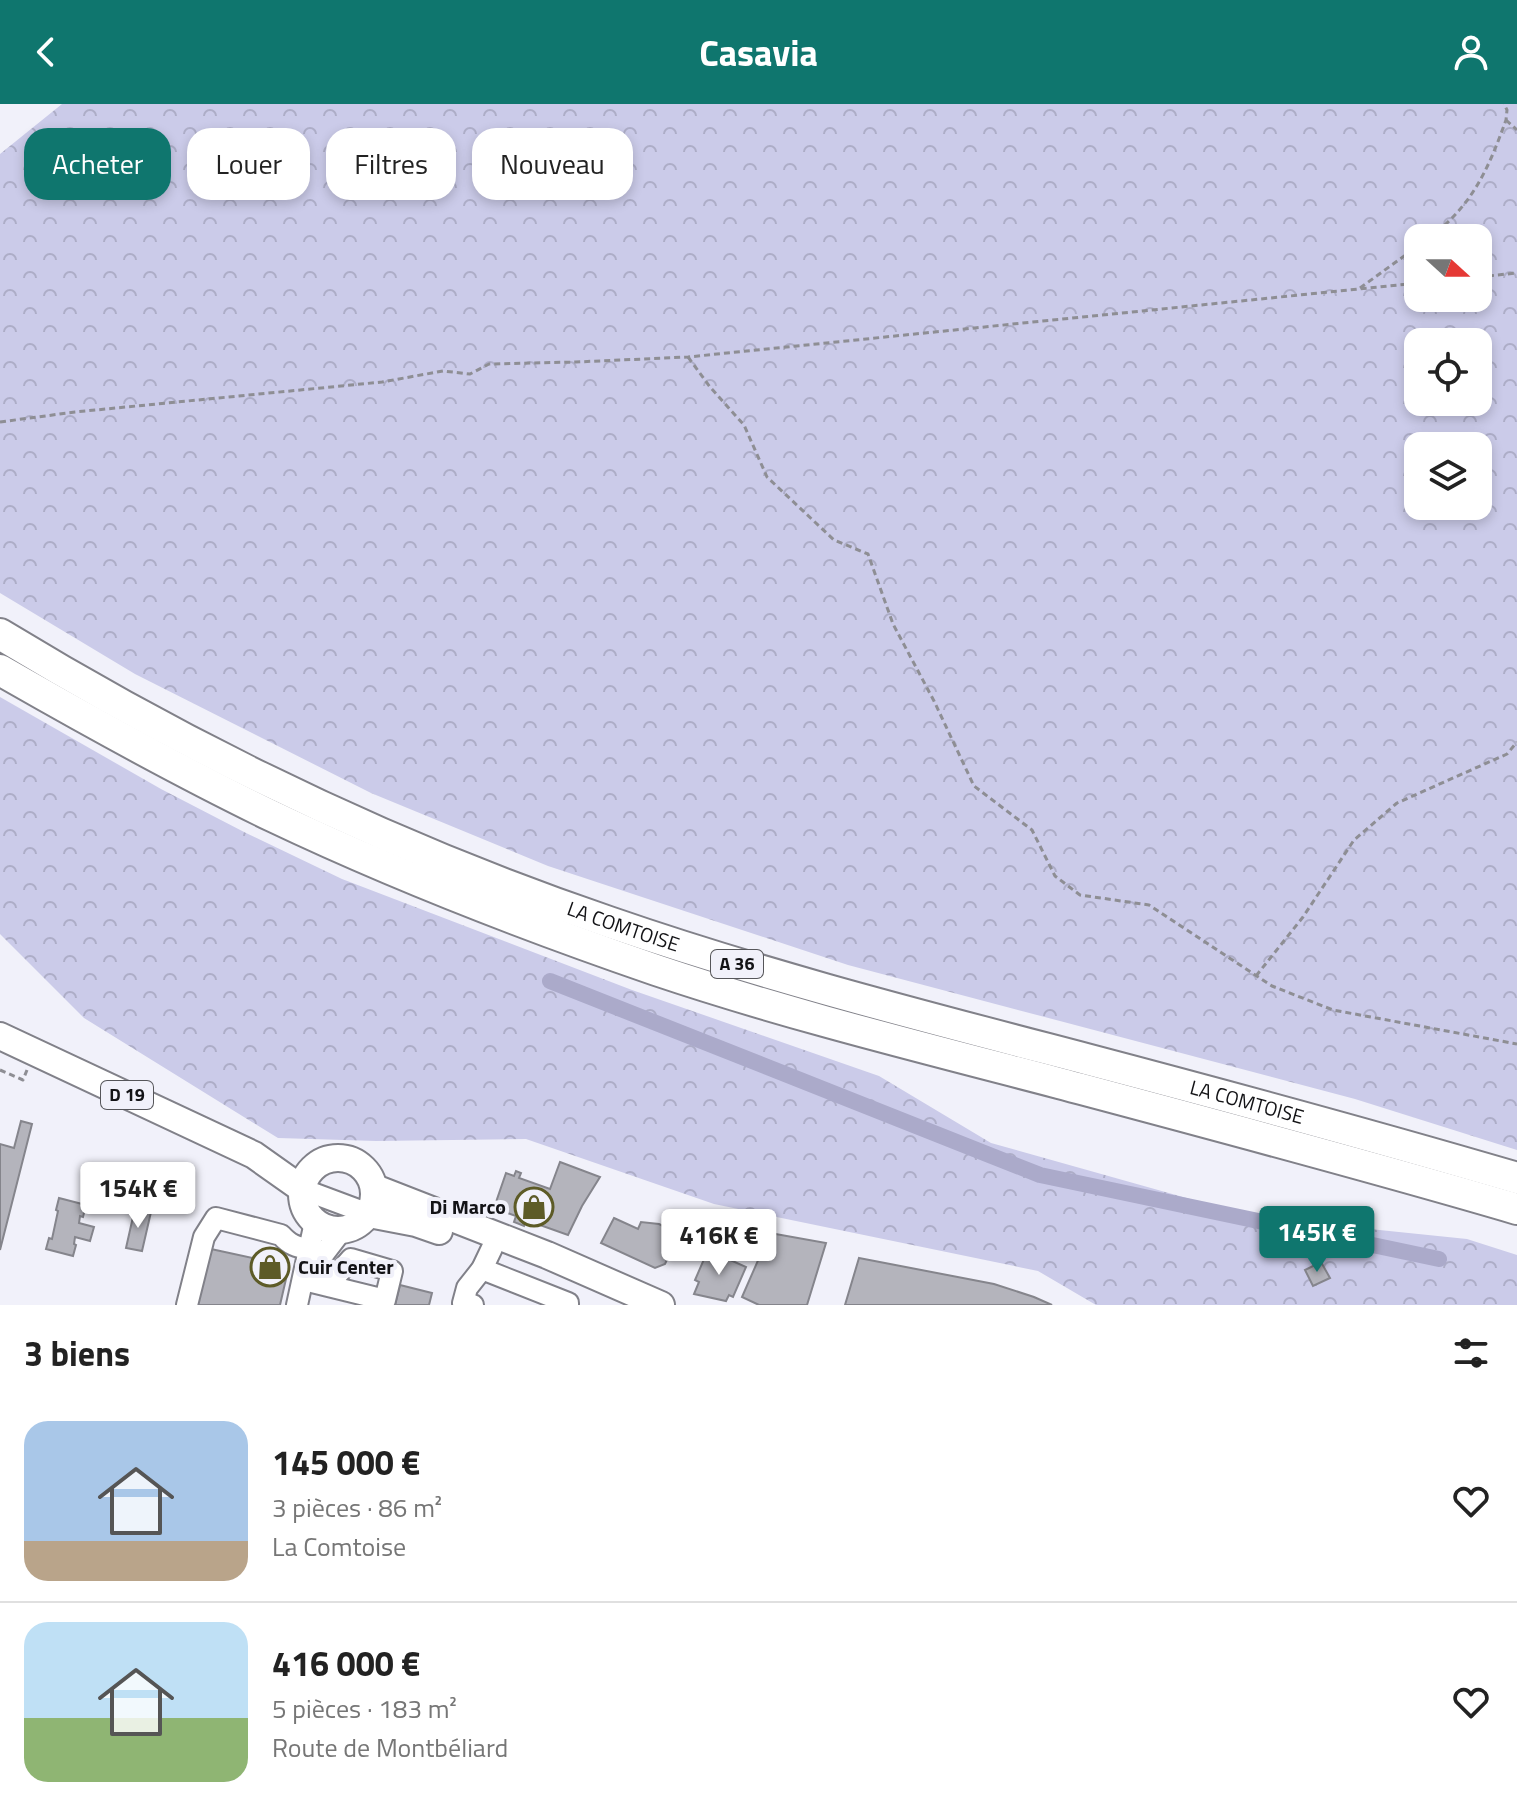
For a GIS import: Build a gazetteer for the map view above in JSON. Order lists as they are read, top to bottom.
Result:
{
  "streets": {
    "highway": ["LA COMTOISE", "A 36"],
    "main road": ["D 19"]
  },
  "places": {
    "shop": ["Di Marco", "Cuir Center"]
  },
  "north": "right",
  "page": {
    "header": "Casavia",
    "chip": [
      "Acheter",
      "Louer",
      "Filtres",
      "Nouveau"
    ],
    "price": ["154K €", "145K €", "416K €"],
    "heading": "3 biens",
    "list": [
      {
        "name": "145 000 €",
        "note": "3 pièces · 86 m² · La Comtoise"
      },
      {
        "name": "416 000 €",
        "note": "5 pièces · 183 m² · Route de Montbéliard"
      }
    ]
  }
}
